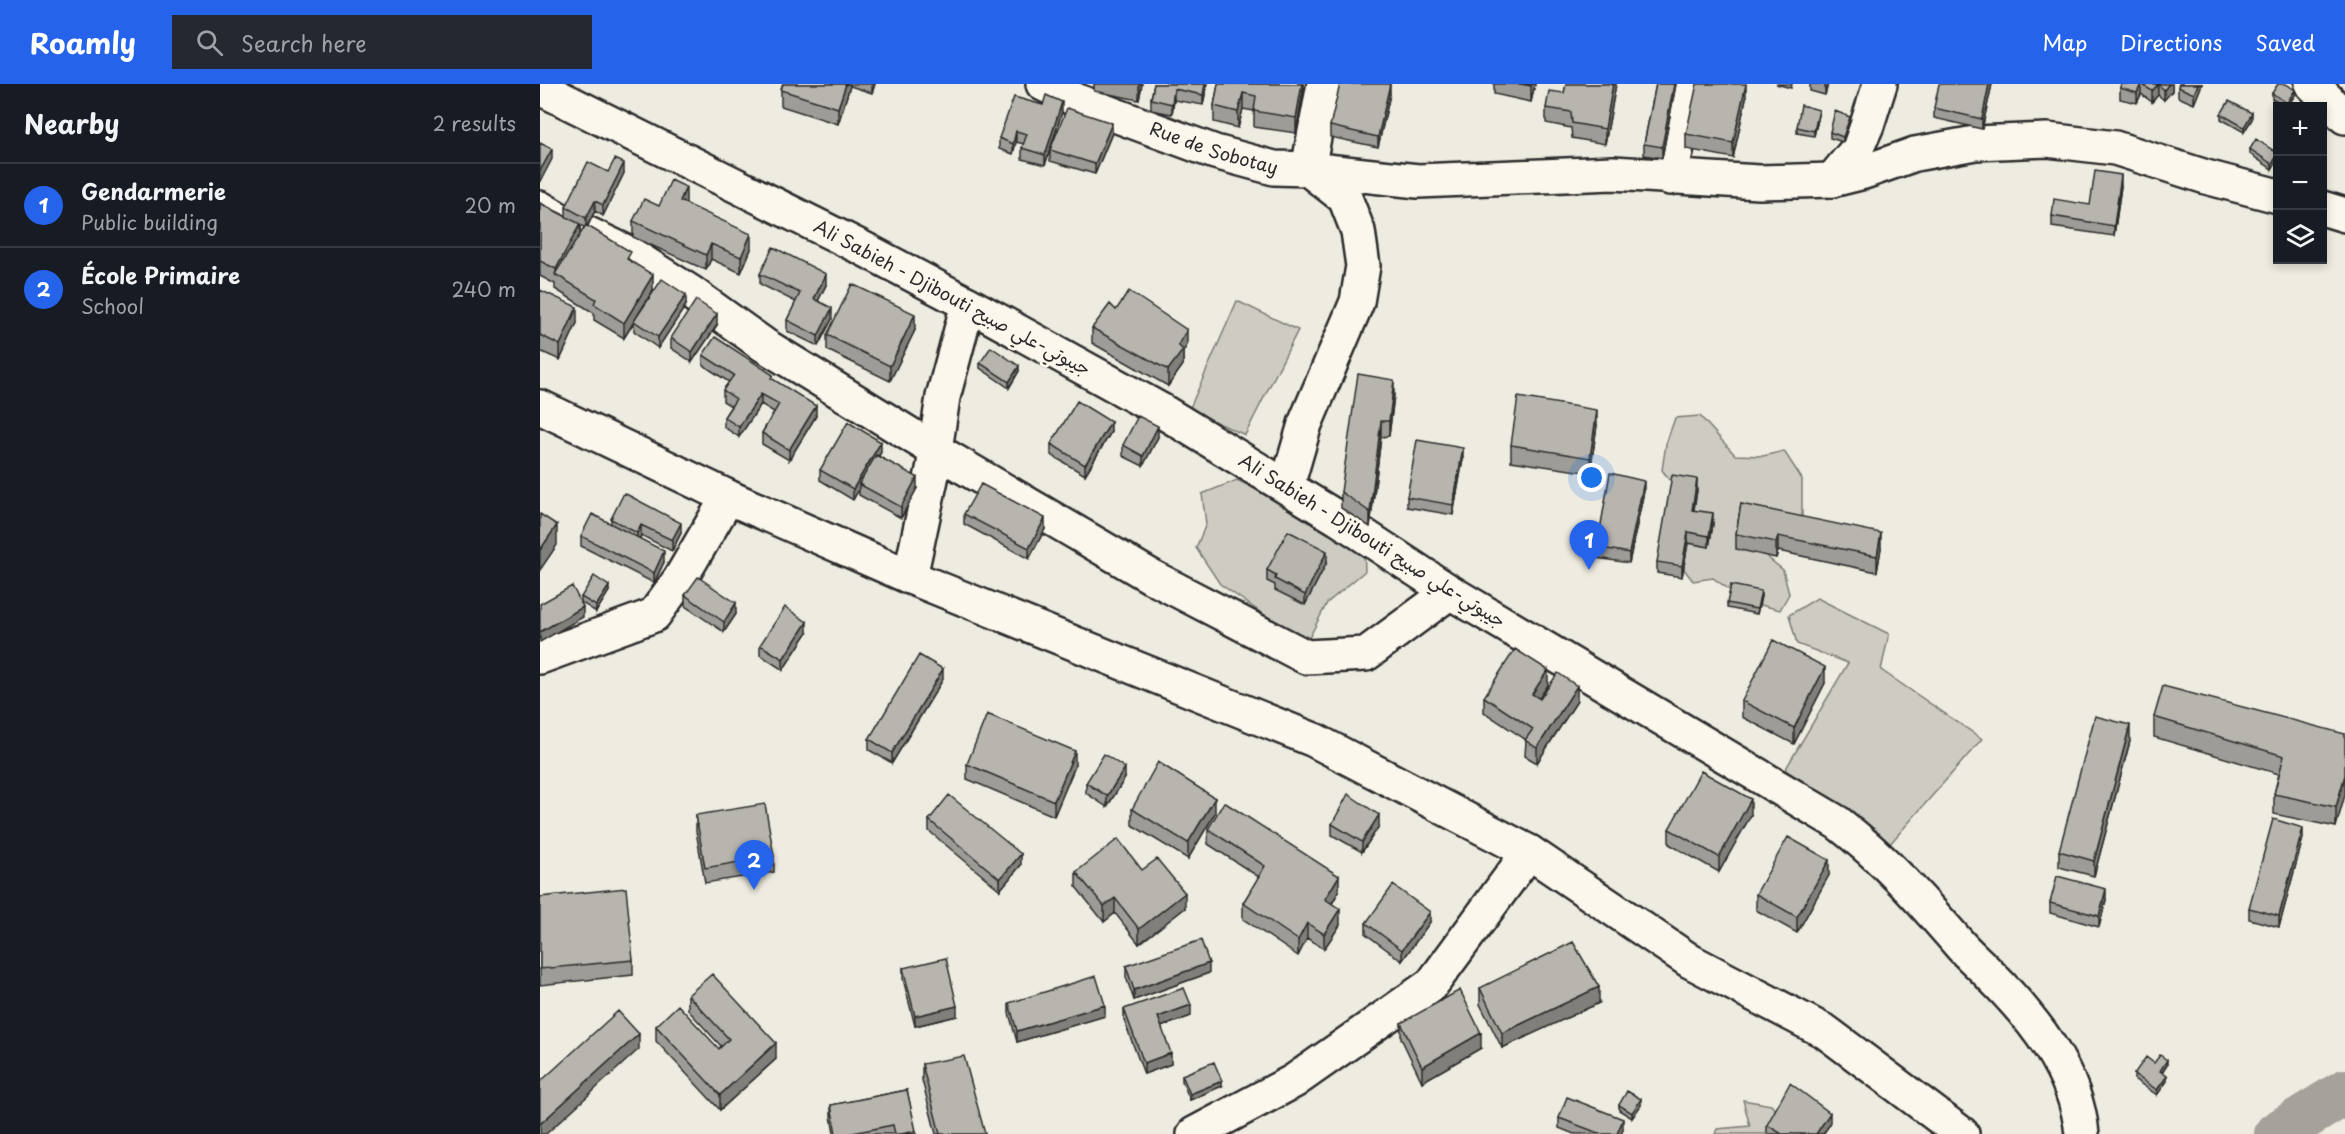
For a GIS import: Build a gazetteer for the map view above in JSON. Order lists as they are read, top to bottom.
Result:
{
  "streets": {
    "street": ["Rue de Sobotay", "Ali Sabieh - Djibouti جيبوتي-علي صبيح"]
  },
  "page": {
    "header": "Roamly",
    "search": "Search here",
    "nav": ["Map", "Directions", "Saved"],
    "heading": ["Nearby", "2 results"],
    "map_buttons": ["+", "−"],
    "list": [
      {
        "mark": "1",
        "name": "Gendarmerie",
        "note": "Public building",
        "value": "20 m"
      },
      {
        "mark": "2",
        "name": "École Primaire",
        "note": "School",
        "value": "240 m"
      }
    ],
    "pins": ["1", "2"]
  }
}
